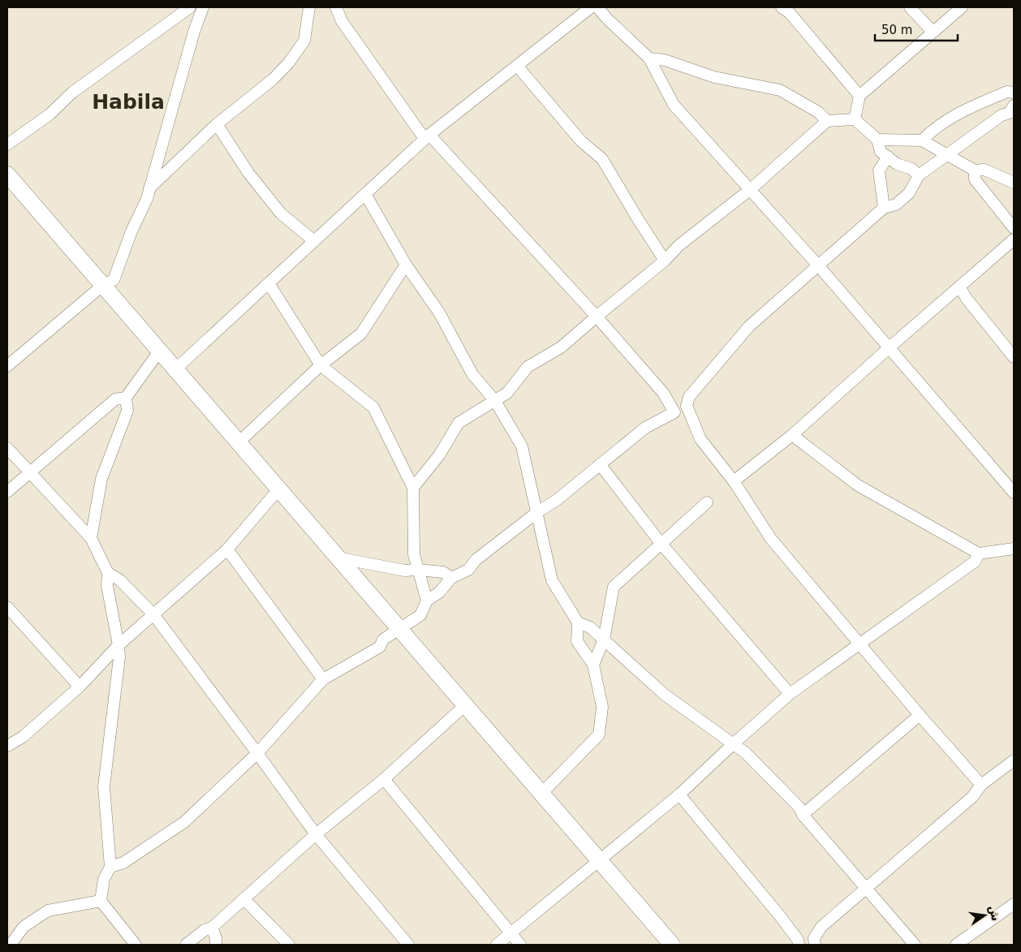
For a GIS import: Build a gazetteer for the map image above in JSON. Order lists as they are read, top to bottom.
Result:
{
  "districts": ["Habila"],
  "scale_bar": "50 m",
  "north": "right"
}
